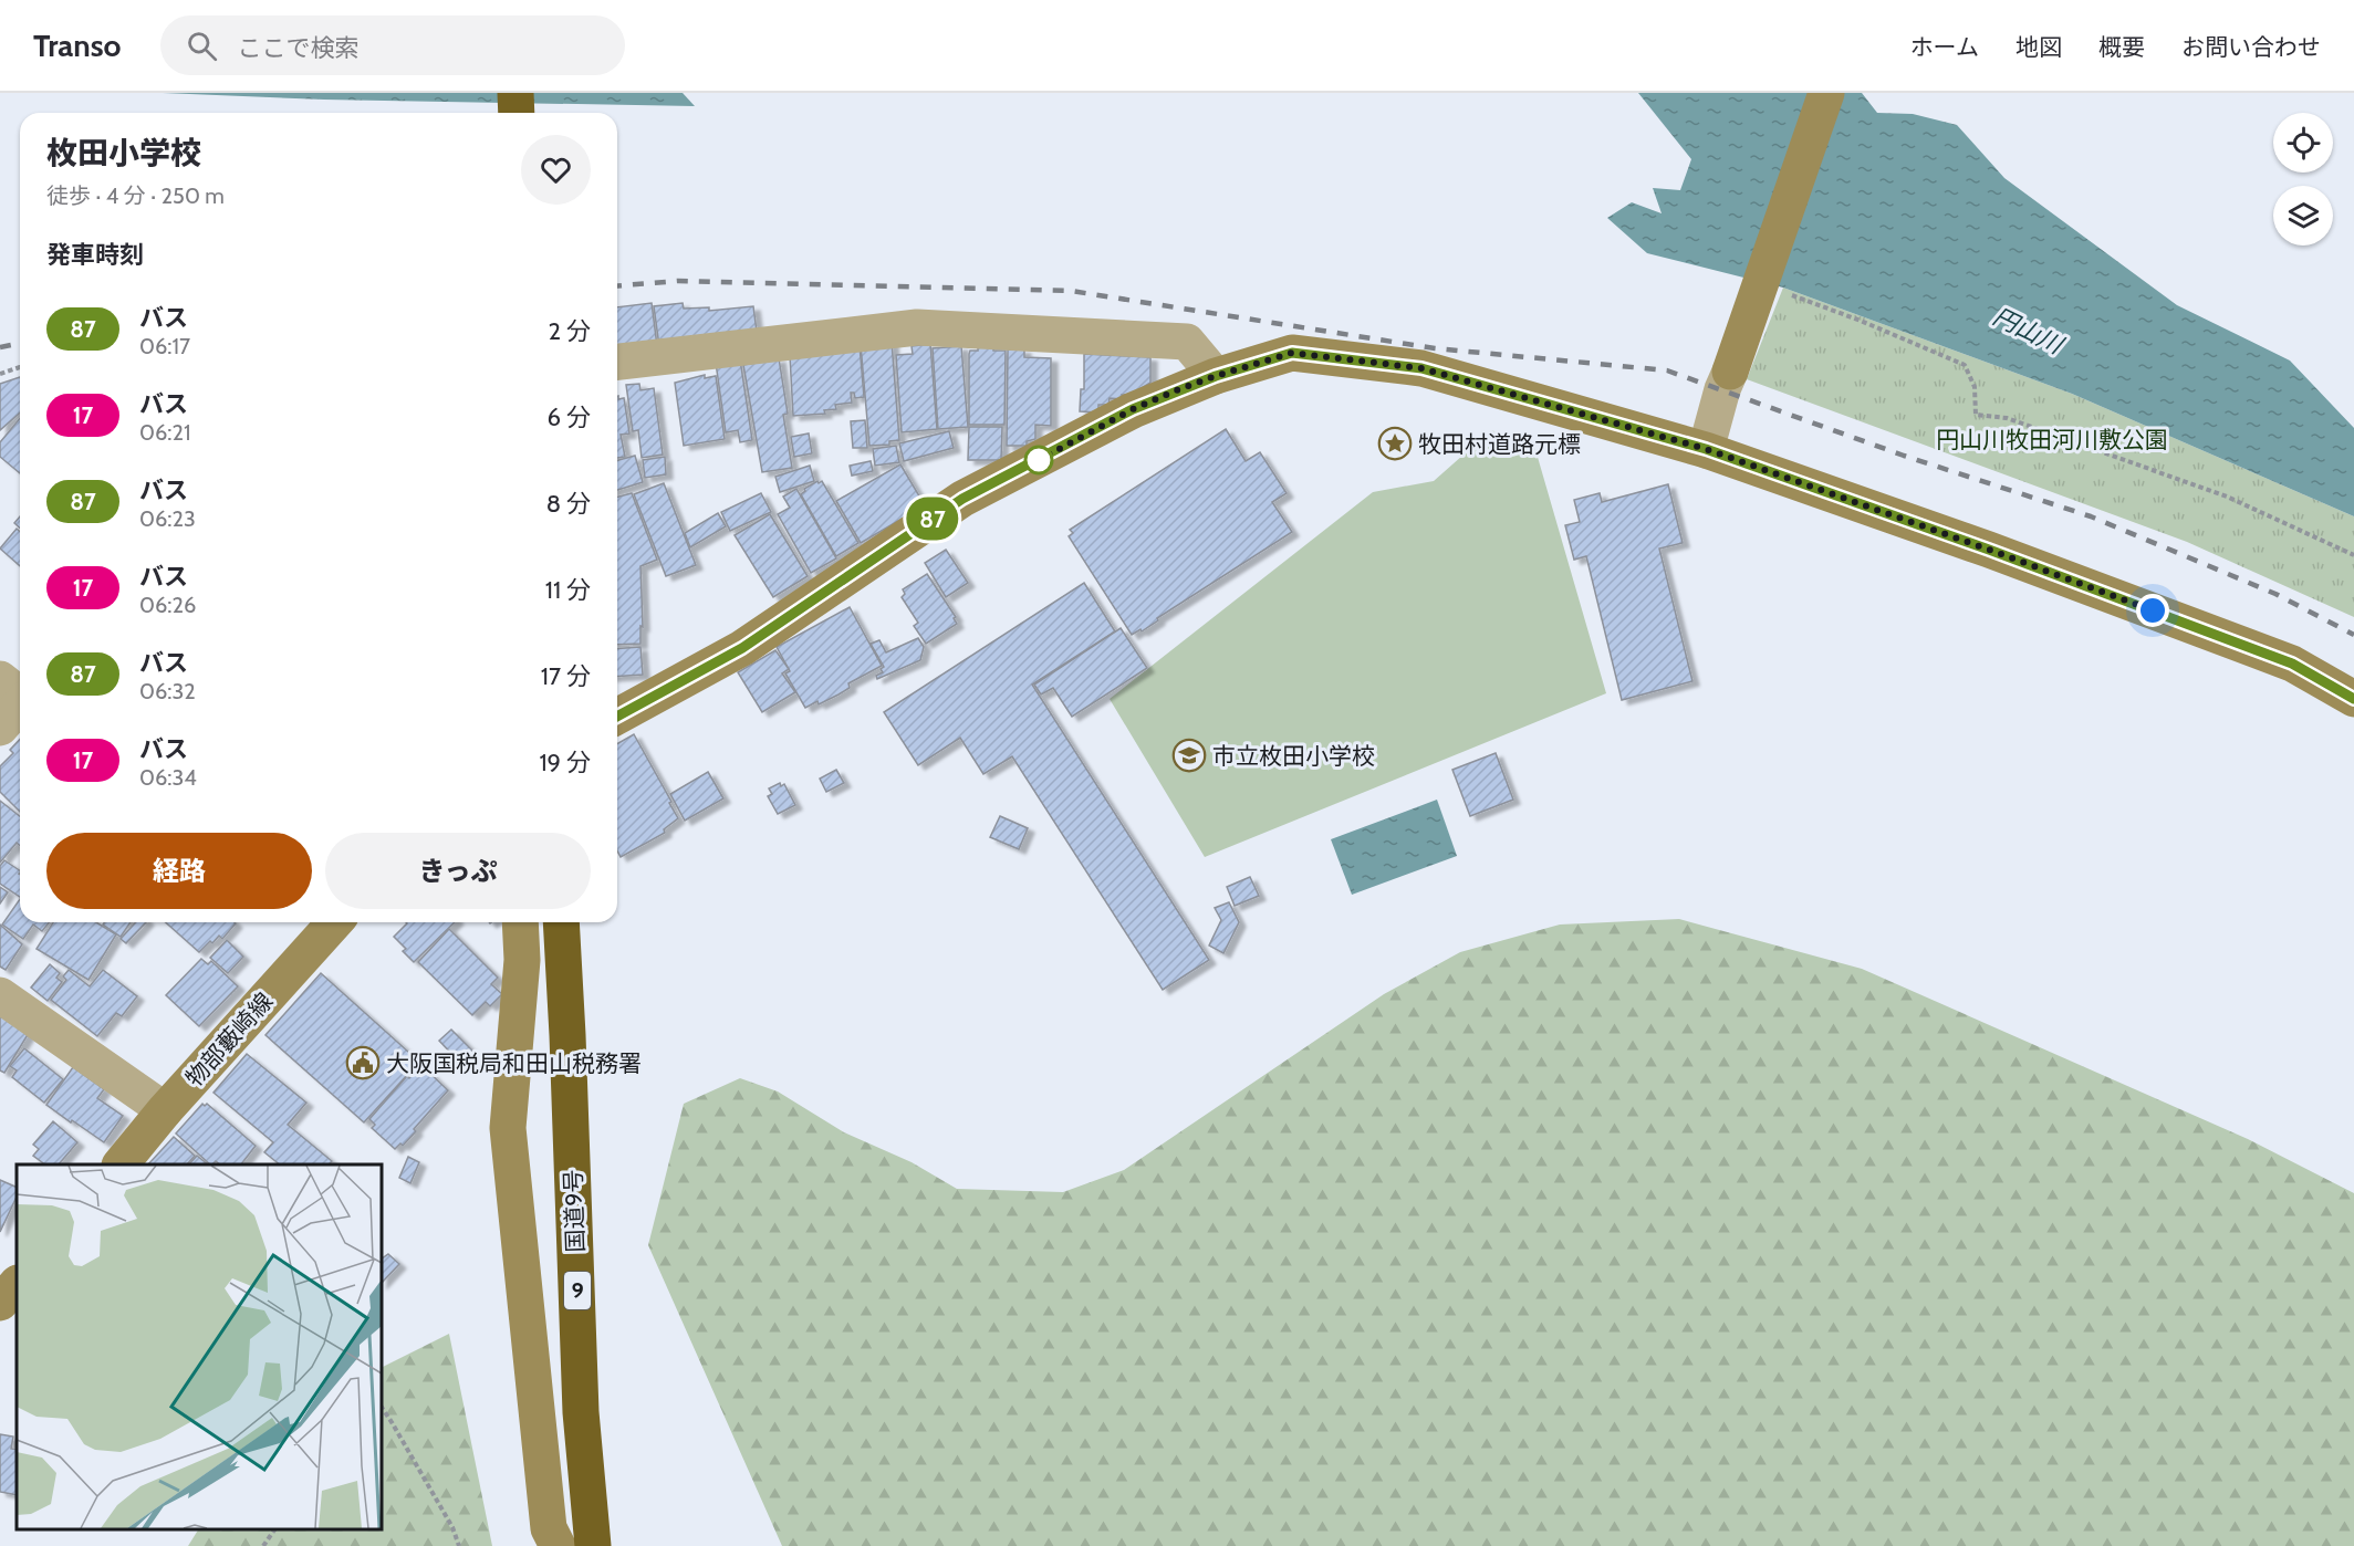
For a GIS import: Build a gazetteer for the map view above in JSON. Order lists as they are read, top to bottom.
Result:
{
  "streets": {
    "highway": ["国道9号", "9"],
    "main road": ["物部藪崎線"]
  },
  "water": ["円山川"],
  "parks": ["円山川牧田河川敷公園"],
  "places": {
    "place": ["牧田村道路元標"],
    "school or university": ["市立枚田小学校"],
    "public building": ["大阪国税局和田山税務署"]
  },
  "lines": ["bus line 87"],
  "page": {
    "header": "Transo",
    "search": "ここで検索",
    "nav": [
      "ホーム",
      "地図",
      "概要",
      "お問い合わせ"
    ],
    "on_map": "87",
    "heading": [
      ["枚田小学校", "徒歩 · 4 分 · 250 m"],
      "発車時刻"
    ],
    "list": [
      {
        "mark": "87",
        "name": "バス",
        "note": "06:17",
        "value": "2 分"
      },
      {
        "mark": "17",
        "name": "バス",
        "note": "06:21",
        "value": "6 分"
      },
      {
        "mark": "87",
        "name": "バス",
        "note": "06:23",
        "value": "8 分"
      },
      {
        "mark": "17",
        "name": "バス",
        "note": "06:26",
        "value": "11 分"
      },
      {
        "mark": "87",
        "name": "バス",
        "note": "06:32",
        "value": "17 分"
      },
      {
        "mark": "17",
        "name": "バス",
        "note": "06:34",
        "value": "19 分"
      }
    ],
    "buttons": ["経路", "きっぷ"]
  }
}
